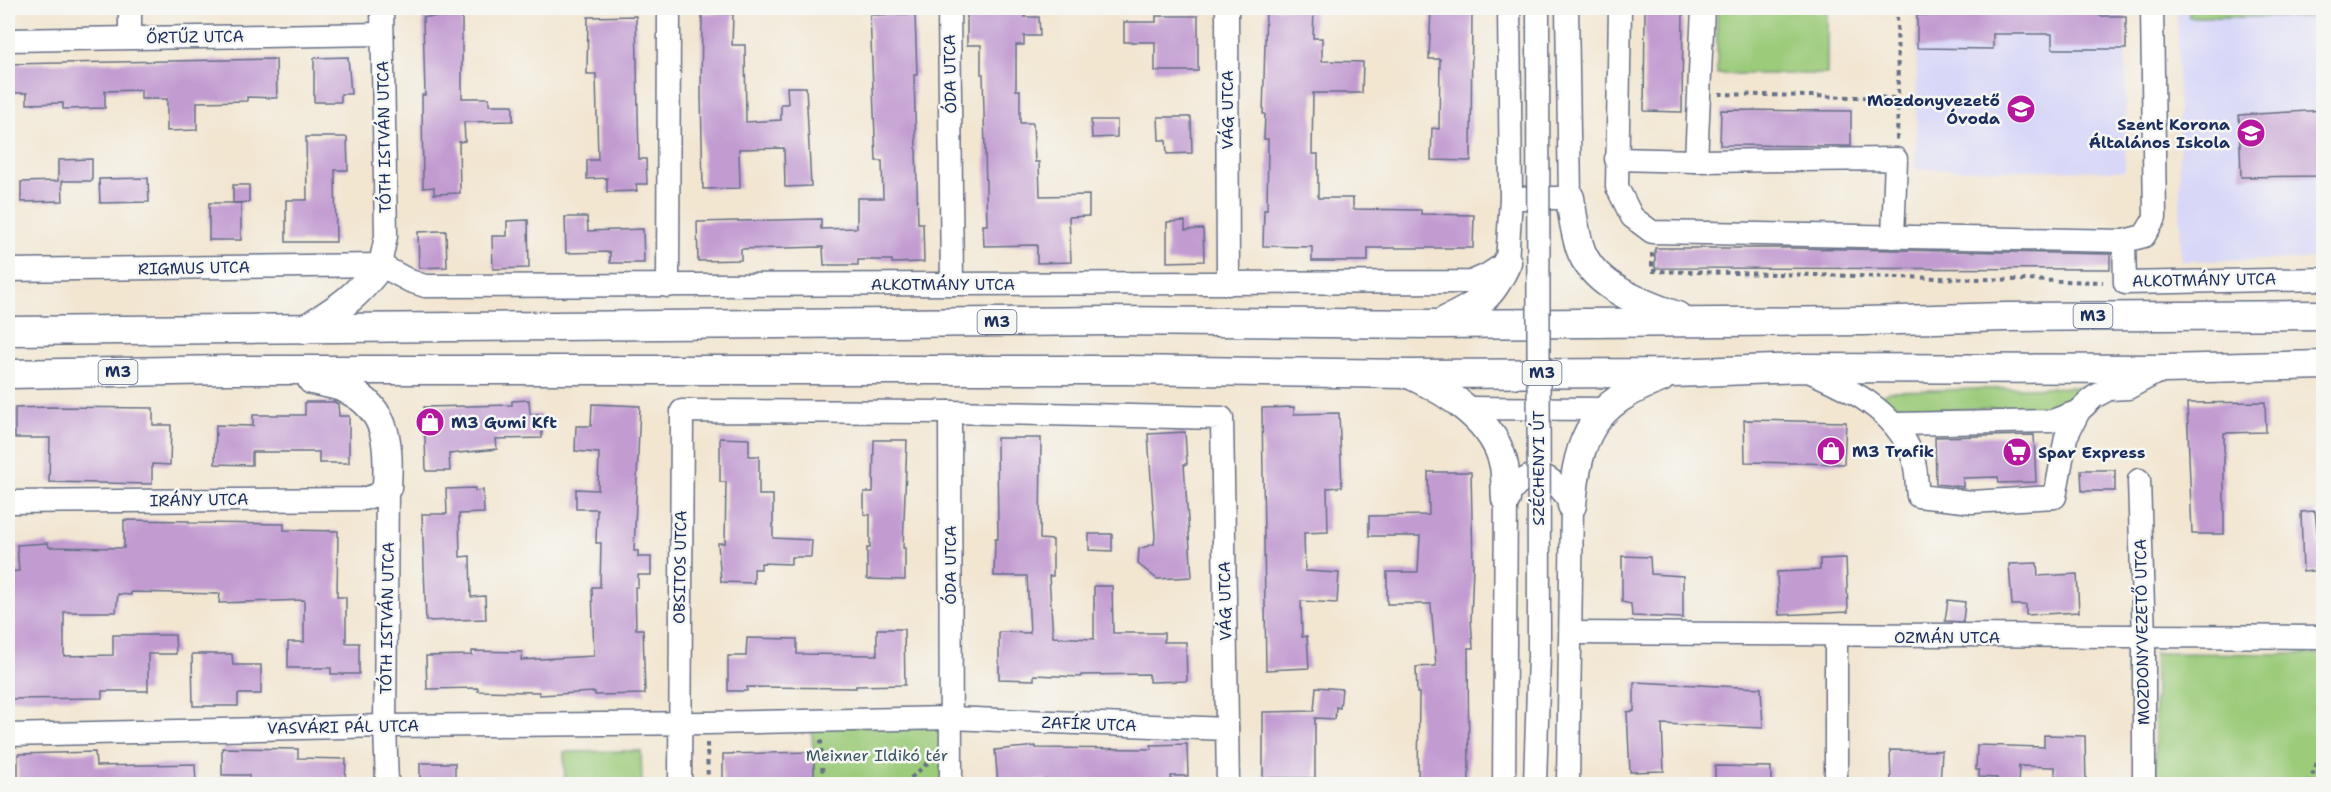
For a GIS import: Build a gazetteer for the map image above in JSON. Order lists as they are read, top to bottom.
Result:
{
  "streets": {
    "main road": ["M3"],
    "street": [
      "ŐRTŰZ UTCA",
      "ÓDA UTCA",
      "VÁG UTCA",
      "TÓTH ISTVÁN UTCA",
      "RIGMUS UTCA",
      "ALKOTMÁNY UTCA",
      "SZÉCHENYI ÚT",
      "IRÁNY UTCA",
      "OBSITOS UTCA",
      "MOZDONYVEZETŐ UTCA",
      "OZMÁN UTCA",
      "ZAFÍR UTCA",
      "VASVÁRI PÁL UTCA"
    ]
  },
  "crossings": [
    ["ŐRTŰZ UTCA", "TÓTH ISTVÁN UTCA"],
    ["ÓDA UTCA", "VÁG UTCA"],
    ["ÓDA UTCA", "ALKOTMÁNY UTCA"],
    ["ÓDA UTCA", "OBSITOS UTCA"],
    ["ÓDA UTCA", "ZAFÍR UTCA"],
    ["VÁG UTCA", "ALKOTMÁNY UTCA"],
    ["VÁG UTCA", "OBSITOS UTCA"],
    ["VÁG UTCA", "ZAFÍR UTCA"],
    ["TÓTH ISTVÁN UTCA", "RIGMUS UTCA"],
    ["TÓTH ISTVÁN UTCA", "ALKOTMÁNY UTCA"],
    ["TÓTH ISTVÁN UTCA", "IRÁNY UTCA"],
    ["TÓTH ISTVÁN UTCA", "VASVÁRI PÁL UTCA"],
    ["RIGMUS UTCA", "ALKOTMÁNY UTCA"],
    ["OBSITOS UTCA", "VASVÁRI PÁL UTCA"],
    ["MOZDONYVEZETŐ UTCA", "OZMÁN UTCA"]
  ],
  "parks": ["Meixner Ildikó tér"],
  "places": {
    "school or university": ["Mozdonyvezető Óvoda", "Szent Korona Általános Iskola"],
    "shop": ["M3 Gumi Kft", "M3 Trafik"],
    "supermarket": ["Spar Express"]
  }
}
